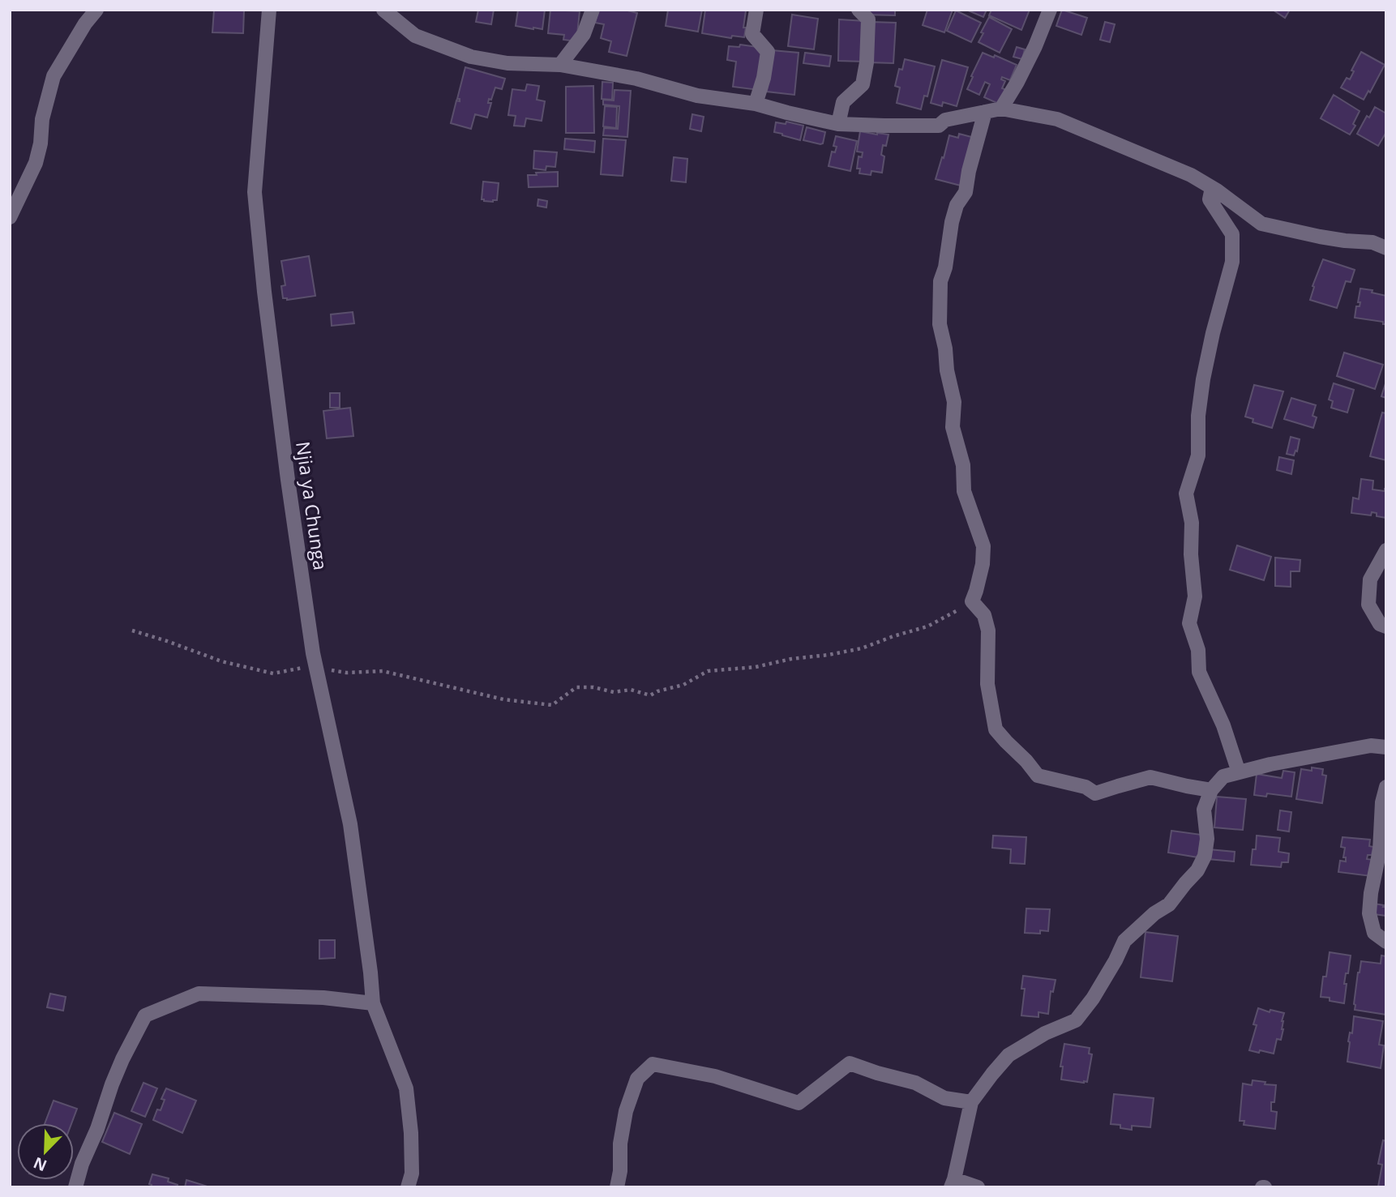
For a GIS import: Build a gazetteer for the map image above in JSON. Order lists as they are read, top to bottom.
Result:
{
  "streets": {
    "street": ["Njia ya Chunga"]
  },
  "north": "bottom left"
}
